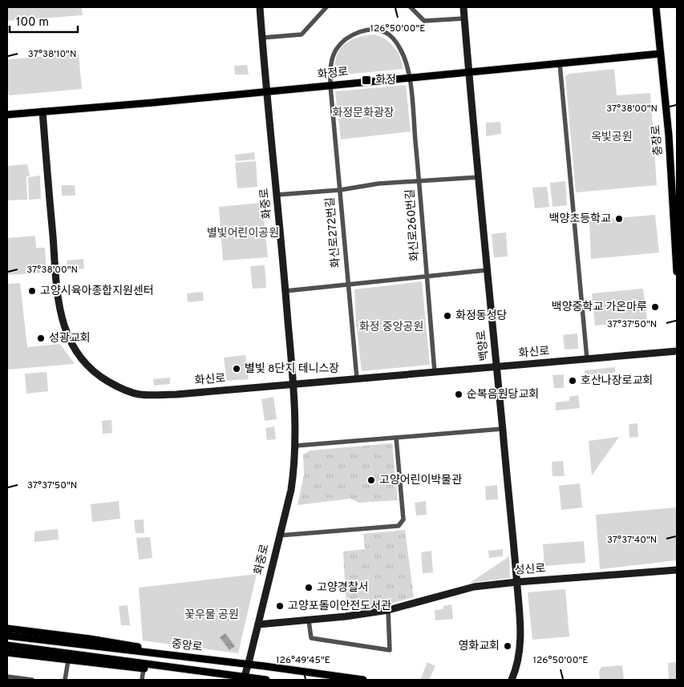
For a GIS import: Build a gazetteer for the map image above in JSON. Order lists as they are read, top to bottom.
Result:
{
  "streets": {
    "main road": [
      "화정로",
      "충장로",
      "화중로",
      "백양로",
      "화신로",
      "성신로",
      "중앙로"
    ],
    "street": ["화신로260번길", "화신로272번길"]
  },
  "crossings": [
    ["화정로", "충장로"],
    ["화정로", "화중로"],
    ["화정로", "화신로260번길"],
    ["화정로", "화신로272번길"],
    ["화정로", "백양로"],
    ["화정로", "화신로"],
    ["화중로", "화신로"],
    ["화중로", "성신로"],
    ["화중로", "중앙로"],
    ["화신로260번길", "화신로272번길"],
    ["화신로260번길", "화신로"],
    ["화신로272번길", "화신로"],
    ["백양로", "화신로"],
    ["백양로", "성신로"]
  ],
  "parks": [
    "화정문화광장",
    "옥빛공원",
    "별빛어린이공원",
    "화정 중앙공원",
    "꽃우물 공원"
  ],
  "places": {
    "transit": ["화정"],
    "other": [
      "백양초등학교",
      "고양시육아종합지원센터",
      "백양중학교 가온마루",
      "화정동성당",
      "성광교회",
      "별빛 8단지 테니스장",
      "호산나장로교회",
      "순복음원당교회",
      "고양어린이박물관",
      "고양경찰서",
      "고양포돌이안전도서관",
      "영화교회"
    ]
  },
  "scale_bar": "100 m",
  "coordinates": [
    "126°50'00\"E",
    "37°38'10\"N",
    "37°38'00\"N",
    "37°37'50\"N",
    "37°37'40\"N",
    "126°49'45\"E"
  ]
}
